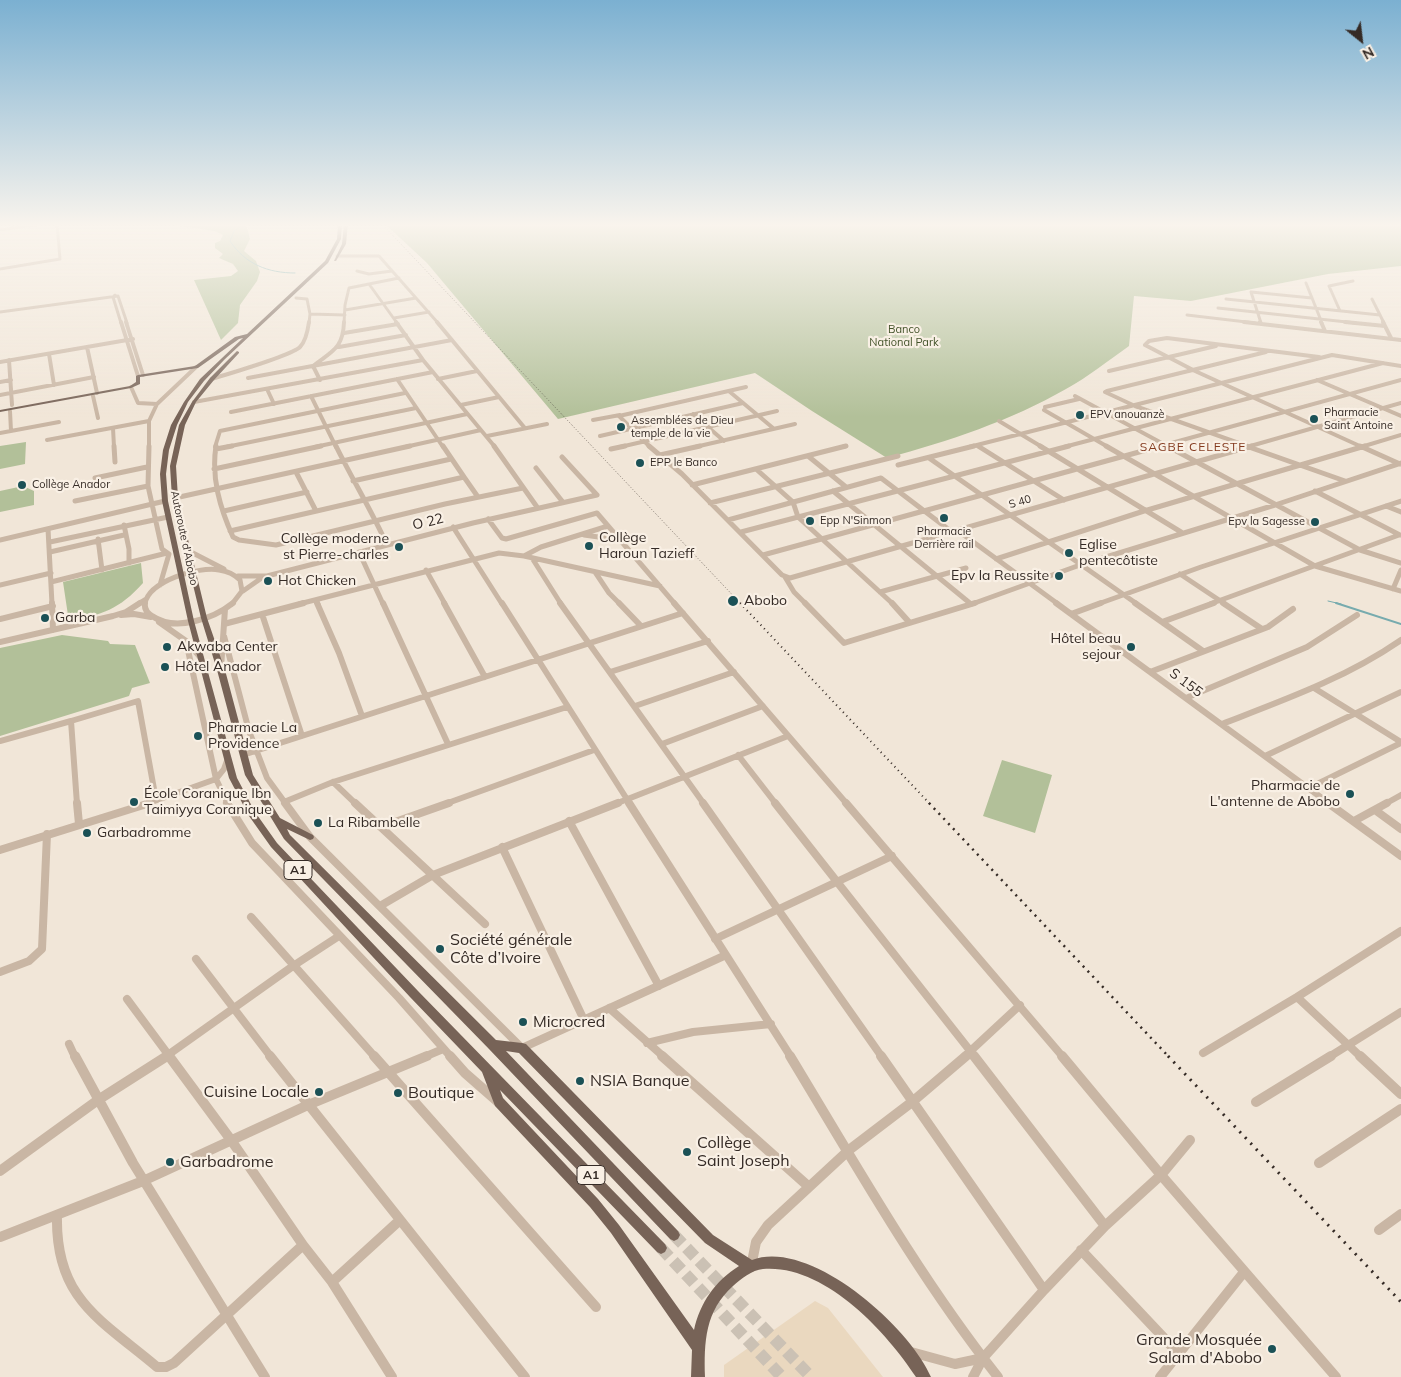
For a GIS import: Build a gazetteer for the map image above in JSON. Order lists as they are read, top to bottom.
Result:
{
  "streets": {
    "main road": ["Autoroute d'Abobo", "A1"],
    "street": ["S 40", "O 22", "S 155"]
  },
  "crossings": [
    ["S 40", "S 155"],
    ["Autoroute d'Abobo", "A1"]
  ],
  "districts": ["SAGBE CELESTE"],
  "parks": ["Banco National Park"],
  "places": [
    "EPV anouanzè",
    "Pharmacie Saint Antoine",
    "Assemblées de Dieu temple de la vie",
    "EPP le Banco",
    "Collège Anador",
    "Pharmacie Derrière rail",
    "Epp N'Sinmon",
    "Epv la Sagesse",
    "Collège Haroun Tazieff",
    "Collège moderne st Pierre-charles",
    "Eglise pentecôtiste",
    "Epv la Reussite",
    "Hot Chicken",
    "Abobo",
    "Garba",
    "Akwaba Center",
    "Hôtel beau sejour",
    "Hôtel Anador",
    "Pharmacie La Providence",
    "Pharmacie de L'antenne de Abobo",
    "École Coranique Ibn Taimiyya Coranique",
    "La Ribambelle",
    "Garbadromme",
    "Société générale Côte d’Ivoire",
    "Microcred",
    "NSIA Banque",
    "Cuisine Locale",
    "Boutique",
    "Collège Saint Joseph",
    "Garbadrome",
    "Grande Mosquée Salam d'Abobo"
  ],
  "north": "bottom right"
}
